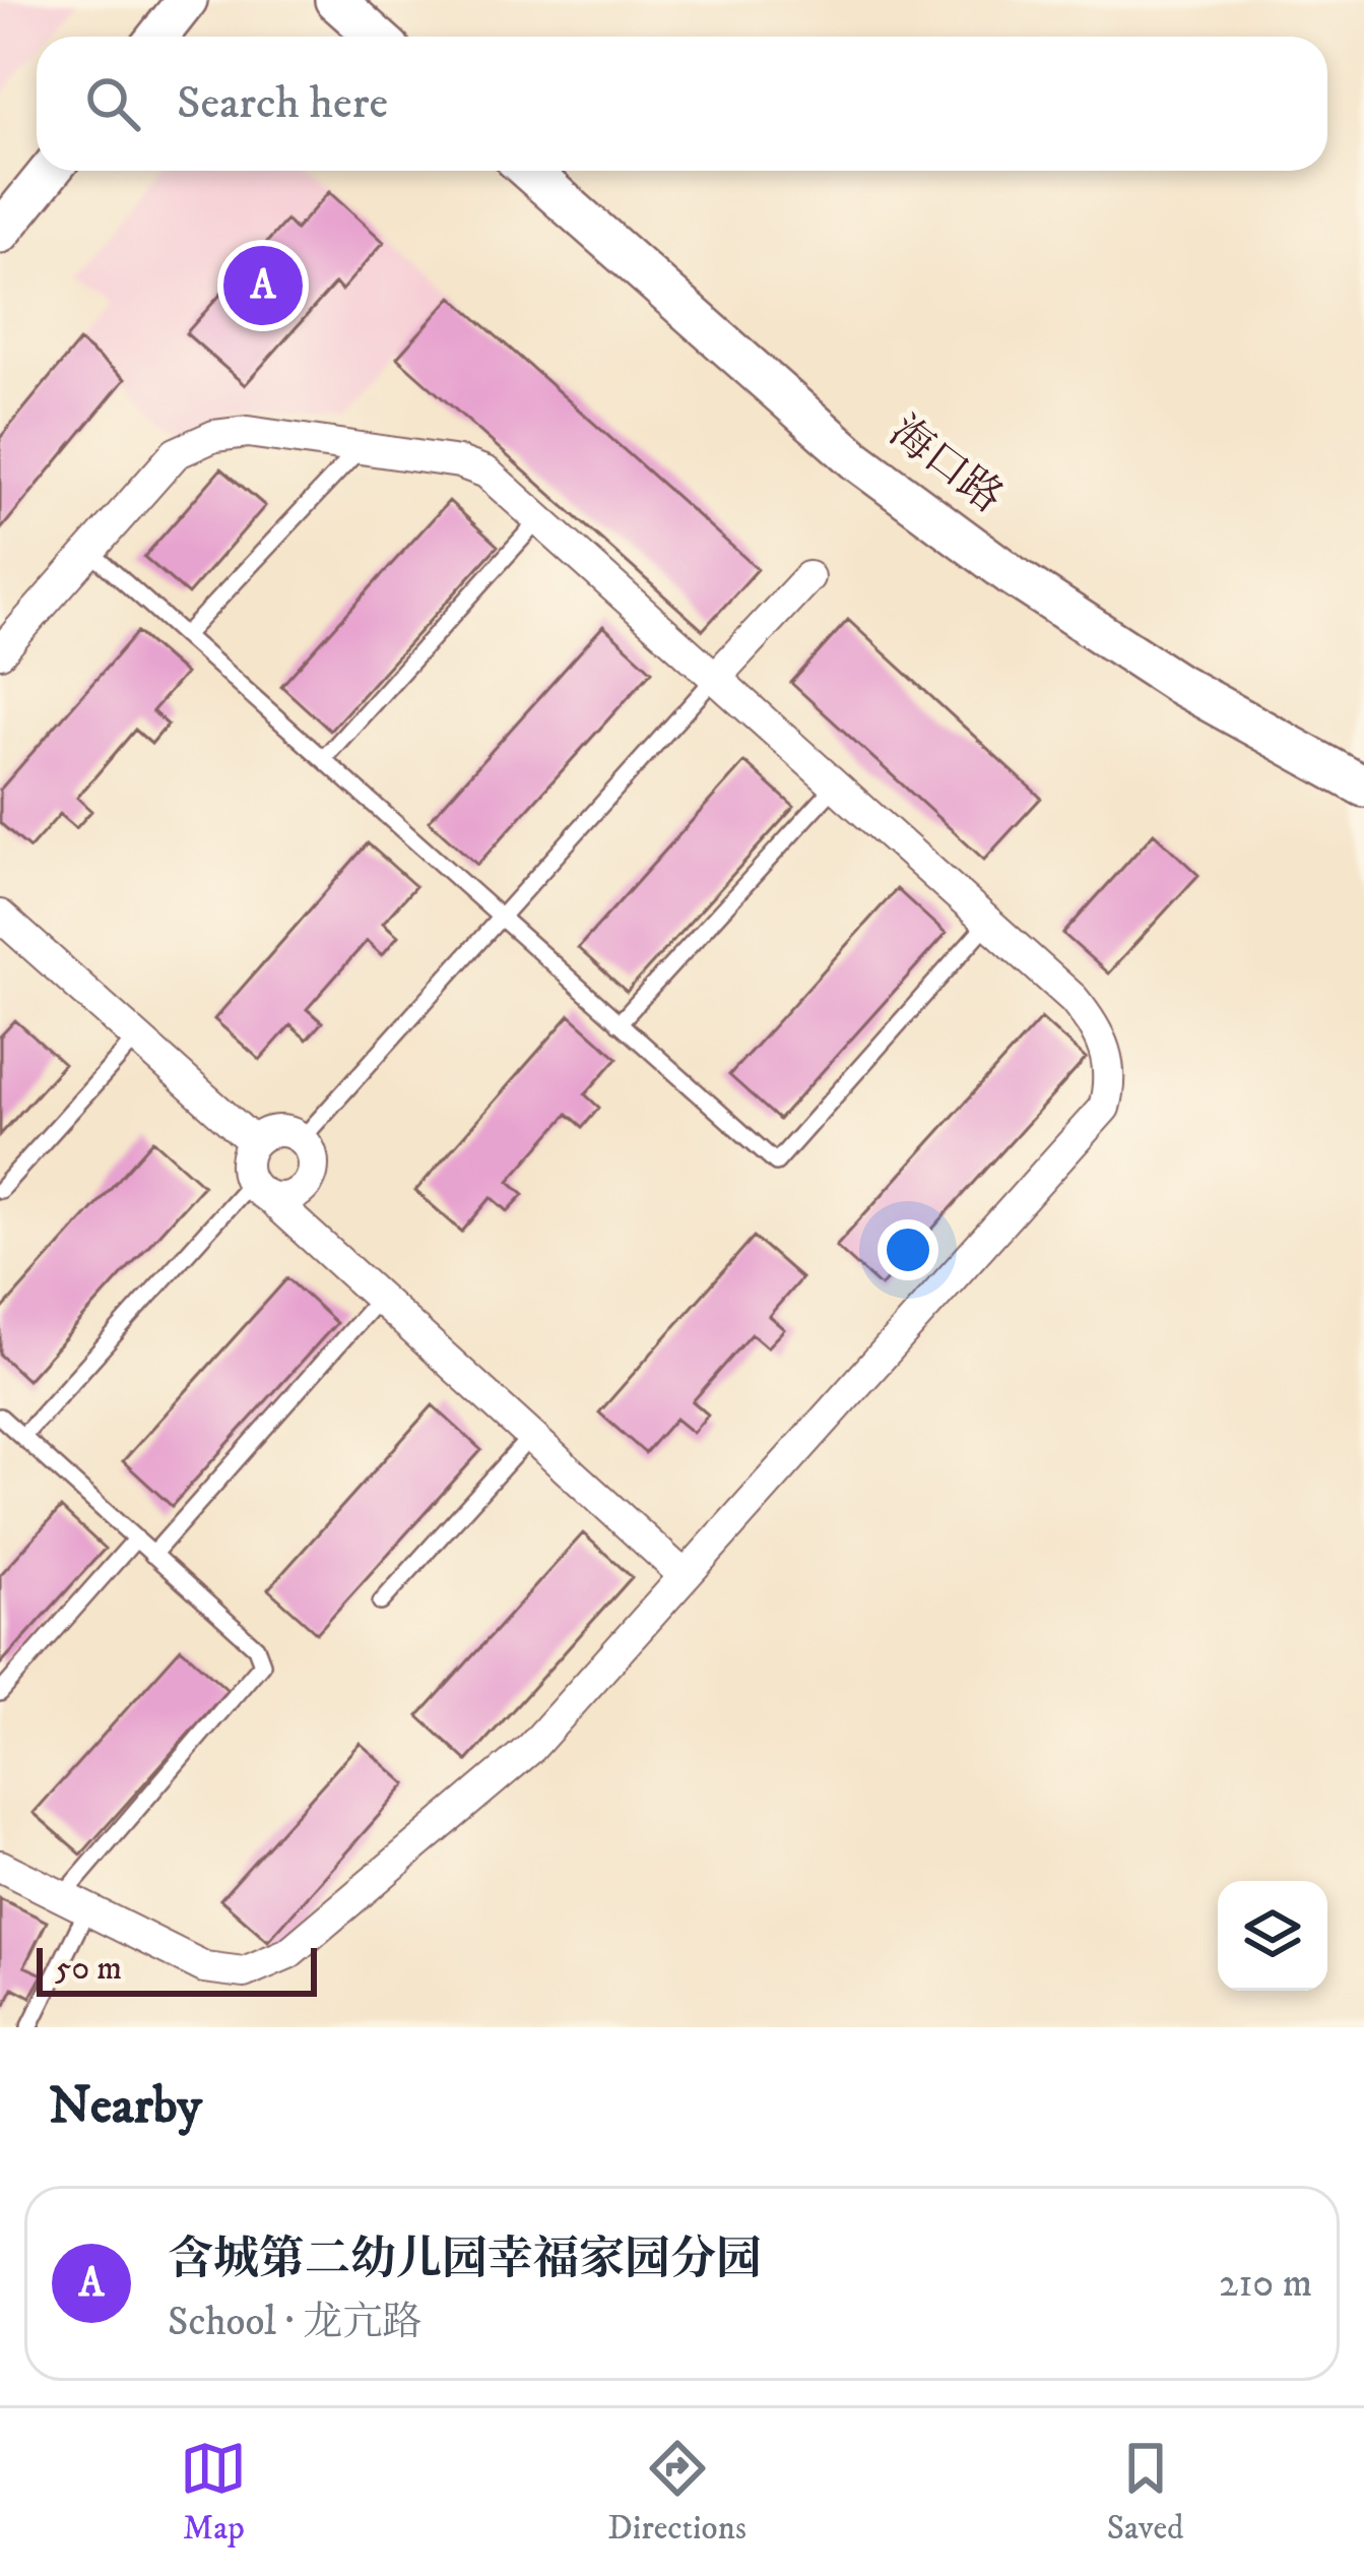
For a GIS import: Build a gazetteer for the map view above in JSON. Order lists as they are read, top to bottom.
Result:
{
  "streets": {
    "street": ["海口路"]
  },
  "scale_bar": "50 m",
  "page": {
    "search": "Search here",
    "pins": "A",
    "scale": "50 m",
    "heading": "Nearby",
    "list": [
      {
        "mark": "A",
        "name": "含城第二幼儿园幸福家园分园",
        "note": "School · 龙亢路",
        "value": "210 m"
      }
    ],
    "nav": ["Map", "Directions", "Saved"]
  }
}
